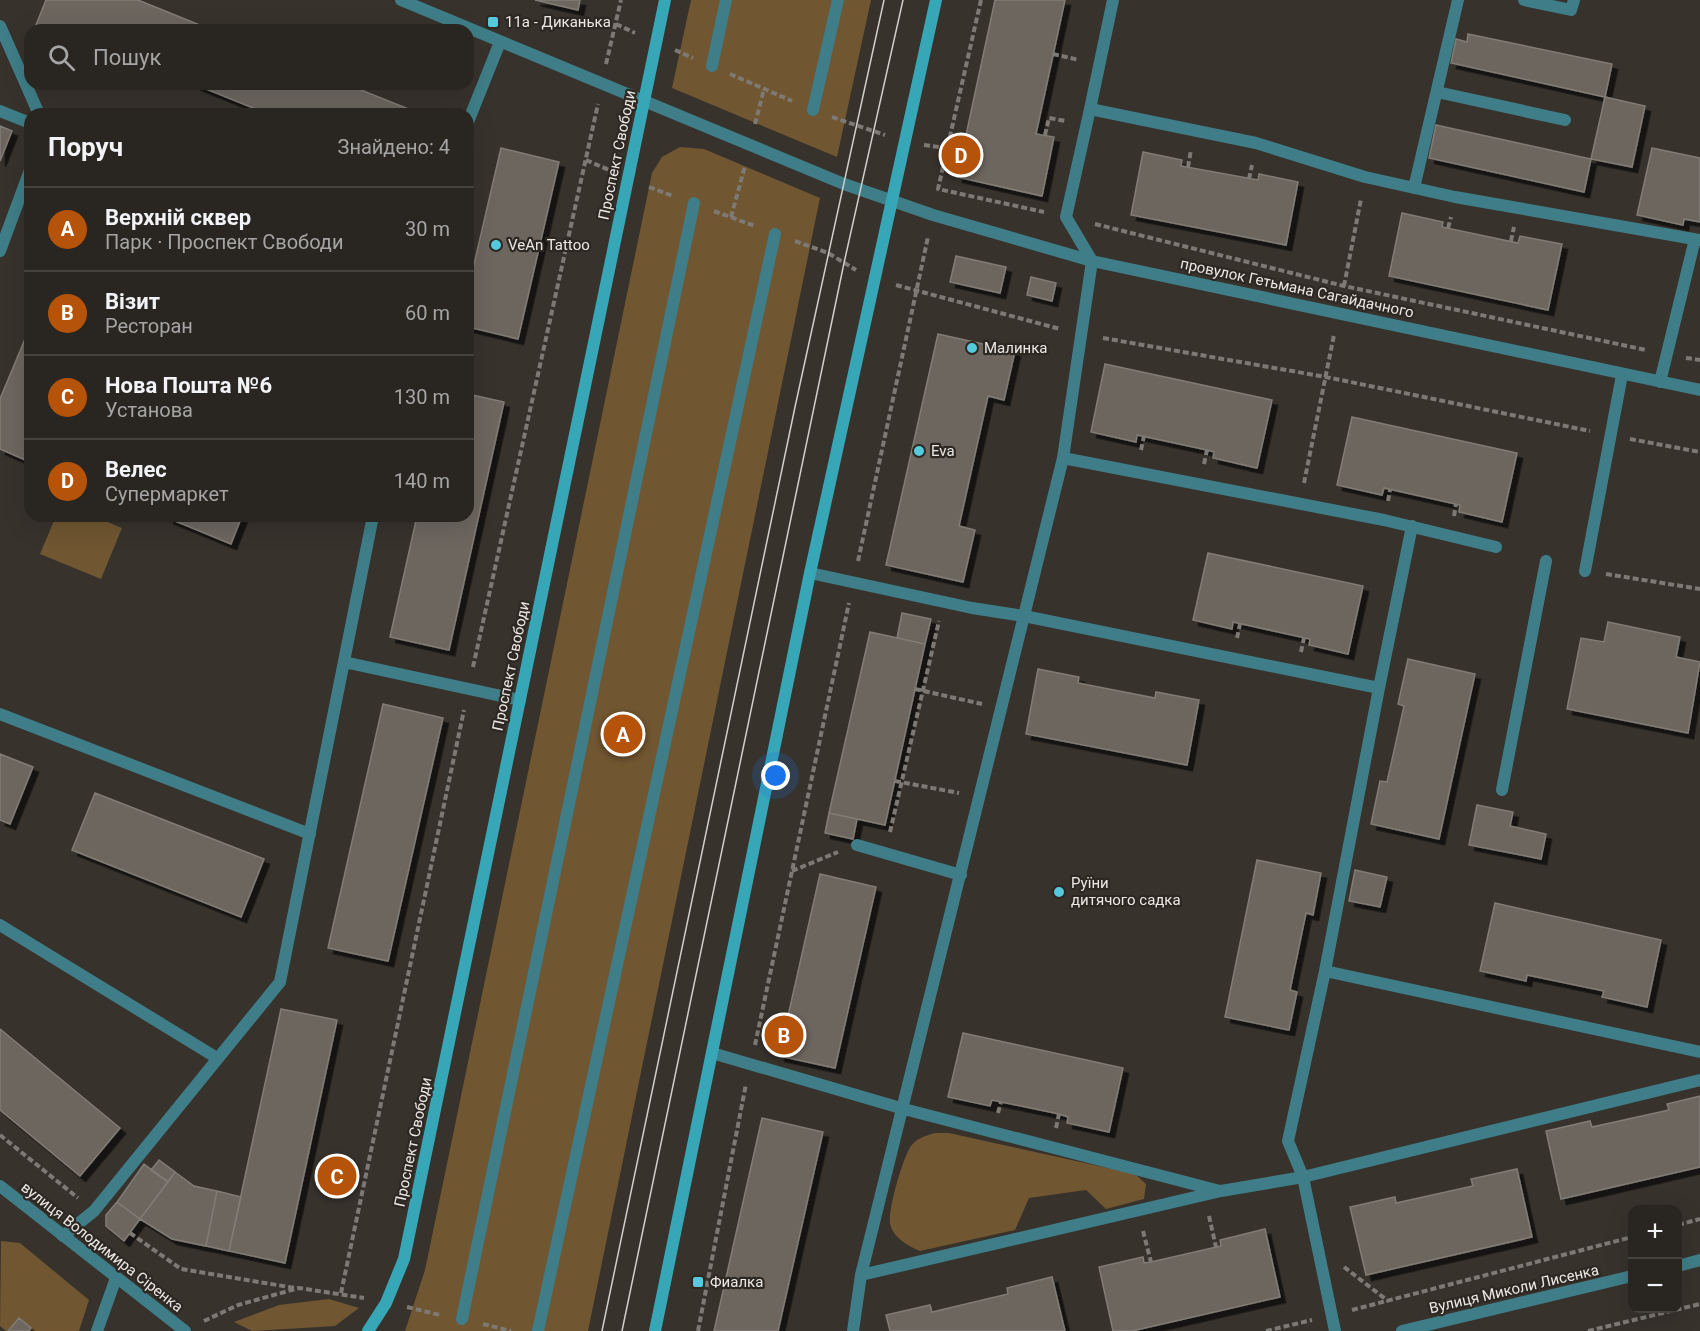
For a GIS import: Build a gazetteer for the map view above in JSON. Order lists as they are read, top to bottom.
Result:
{
  "streets": {
    "main road": ["Проспект Свободи"],
    "street": ["провулок Гетьмана Сагайдачного", "вулиця Володимира Сіренка", "Вулиця Миколи Лисенка"]
  },
  "crossings": [
    ["Проспект Свободи", "провулок Гетьмана Сагайдачного"]
  ],
  "places": {
    "transit": ["11а - Диканька", "Фиалка"],
    "other": [
      "VeAn Tattoo",
      "Малинка",
      "Eva",
      "Руїни дитячого садка"
    ]
  },
  "page": {
    "search": "Пошук",
    "heading": ["Поруч", "Знайдено: 4"],
    "pins": [
      "D",
      "A",
      "B",
      "C"
    ],
    "list": [
      {
        "mark": "A",
        "name": "Верхній сквер",
        "note": "Парк · Проспект Свободи",
        "value": "30 m"
      },
      {
        "mark": "B",
        "name": "Візит",
        "note": "Ресторан",
        "value": "60 m"
      },
      {
        "mark": "C",
        "name": "Нова Пошта №6",
        "note": "Установа",
        "value": "130 m"
      },
      {
        "mark": "D",
        "name": "Велес",
        "note": "Супермаркет",
        "value": "140 m"
      }
    ],
    "map_buttons": ["+", "−"]
  }
}
